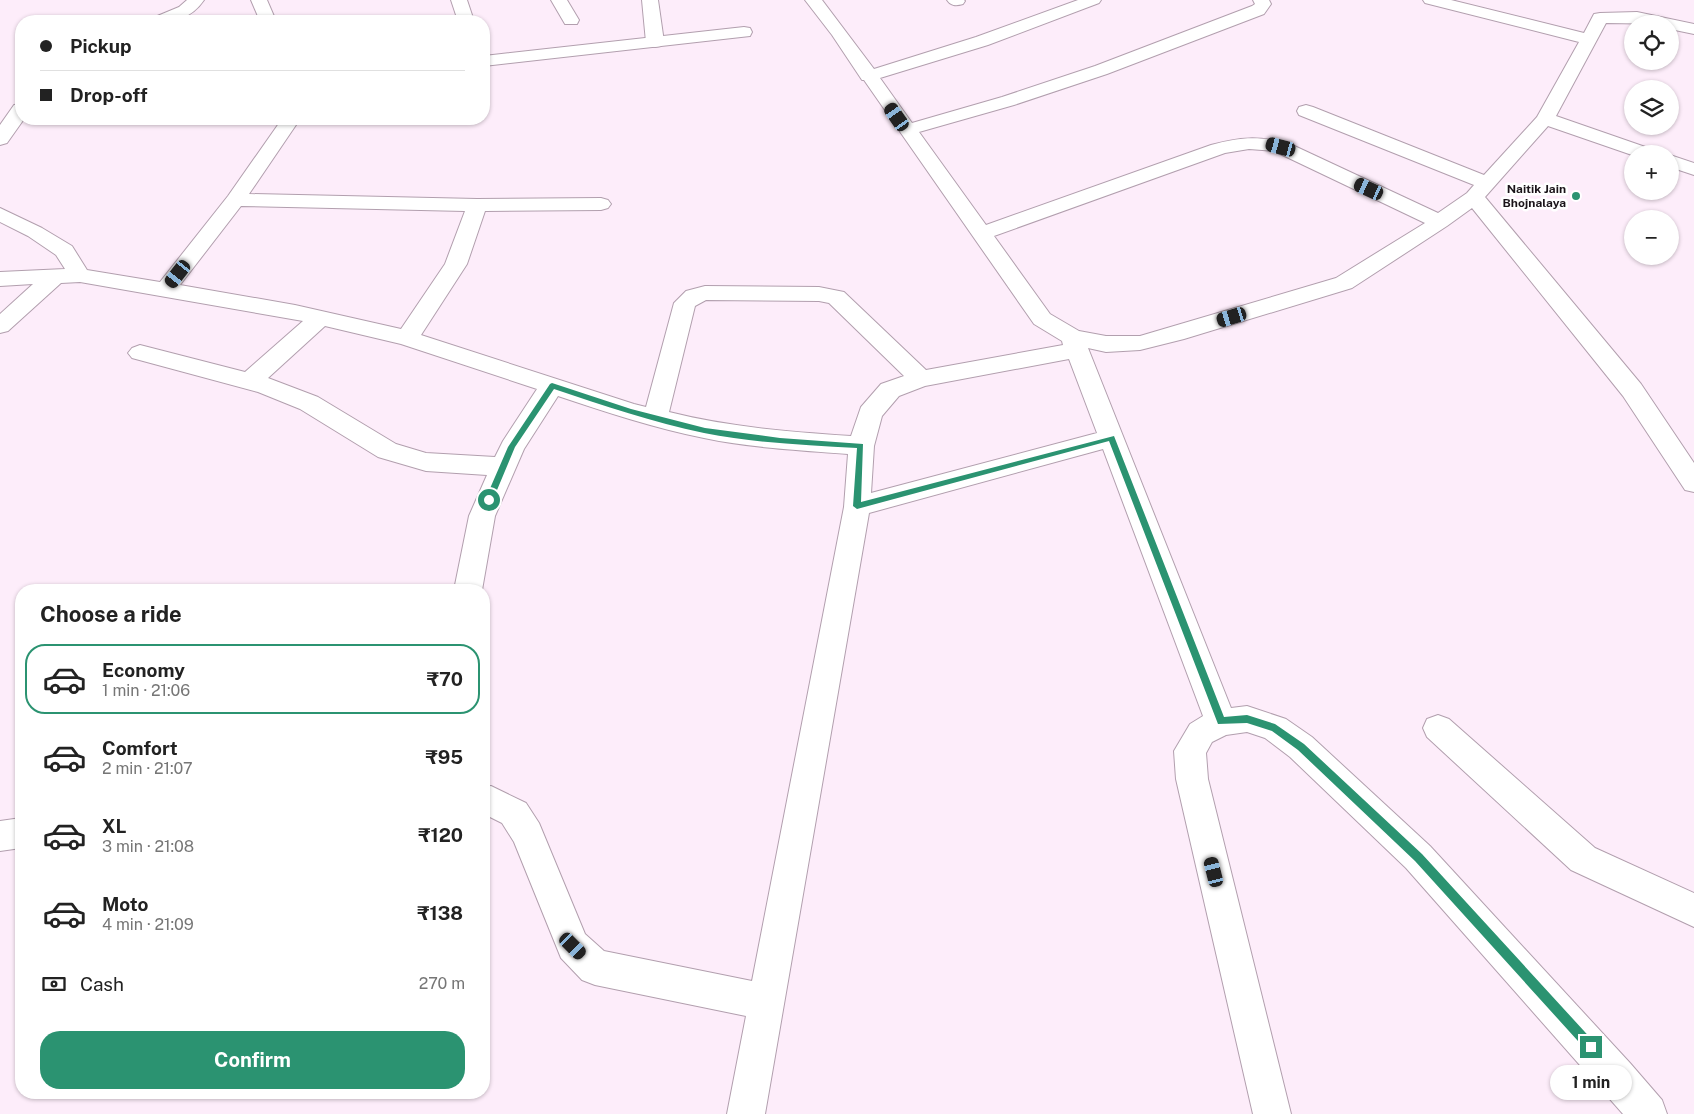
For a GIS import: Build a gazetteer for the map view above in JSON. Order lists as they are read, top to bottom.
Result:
{
  "places": ["Naitik Jain Bhojnalaya"],
  "page": {
    "map_buttons": ["+", "−"],
    "banner": ["Pickup", "Drop-off"],
    "heading": "Choose a ride",
    "list": [
      {
        "name": "Economy",
        "note": "1 min · 21:06",
        "value": "₹70"
      },
      {
        "name": "Comfort",
        "note": "2 min · 21:07",
        "value": "₹95"
      },
      {
        "name": "XL",
        "note": "3 min · 21:08",
        "value": "₹120"
      },
      {
        "name": "Moto",
        "note": "4 min · 21:09",
        "value": "₹138"
      }
    ],
    "pay": ["Cash", "270 m"],
    "buttons": "Confirm",
    "bubble": "1 min"
  }
}
